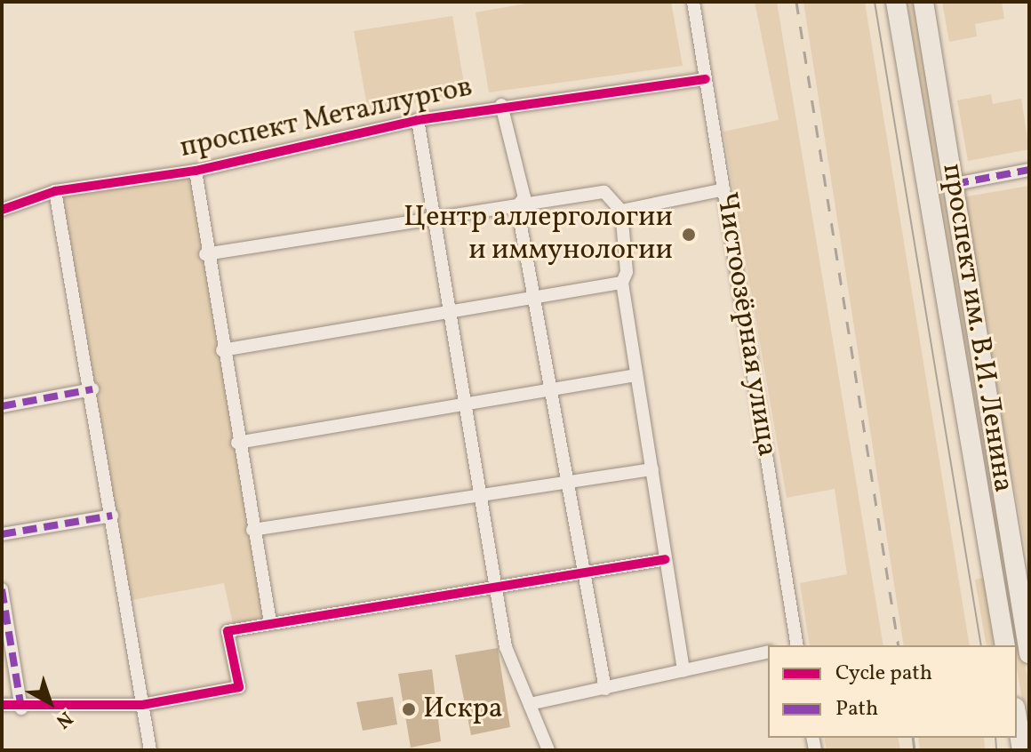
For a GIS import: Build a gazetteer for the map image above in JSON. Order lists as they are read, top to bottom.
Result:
{
  "streets": {
    "main road": ["проспект им. В.И. Ленина"],
    "street": ["проспект Металлургов", "Чистоозёрная улица"]
  },
  "crossings": [
    ["проспект Металлургов", "Чистоозёрная улица"]
  ],
  "places": ["Центр аллергологии и иммунологии", "Искра"],
  "legend": ["Cycle path", "Path"],
  "north": "bottom right"
}
